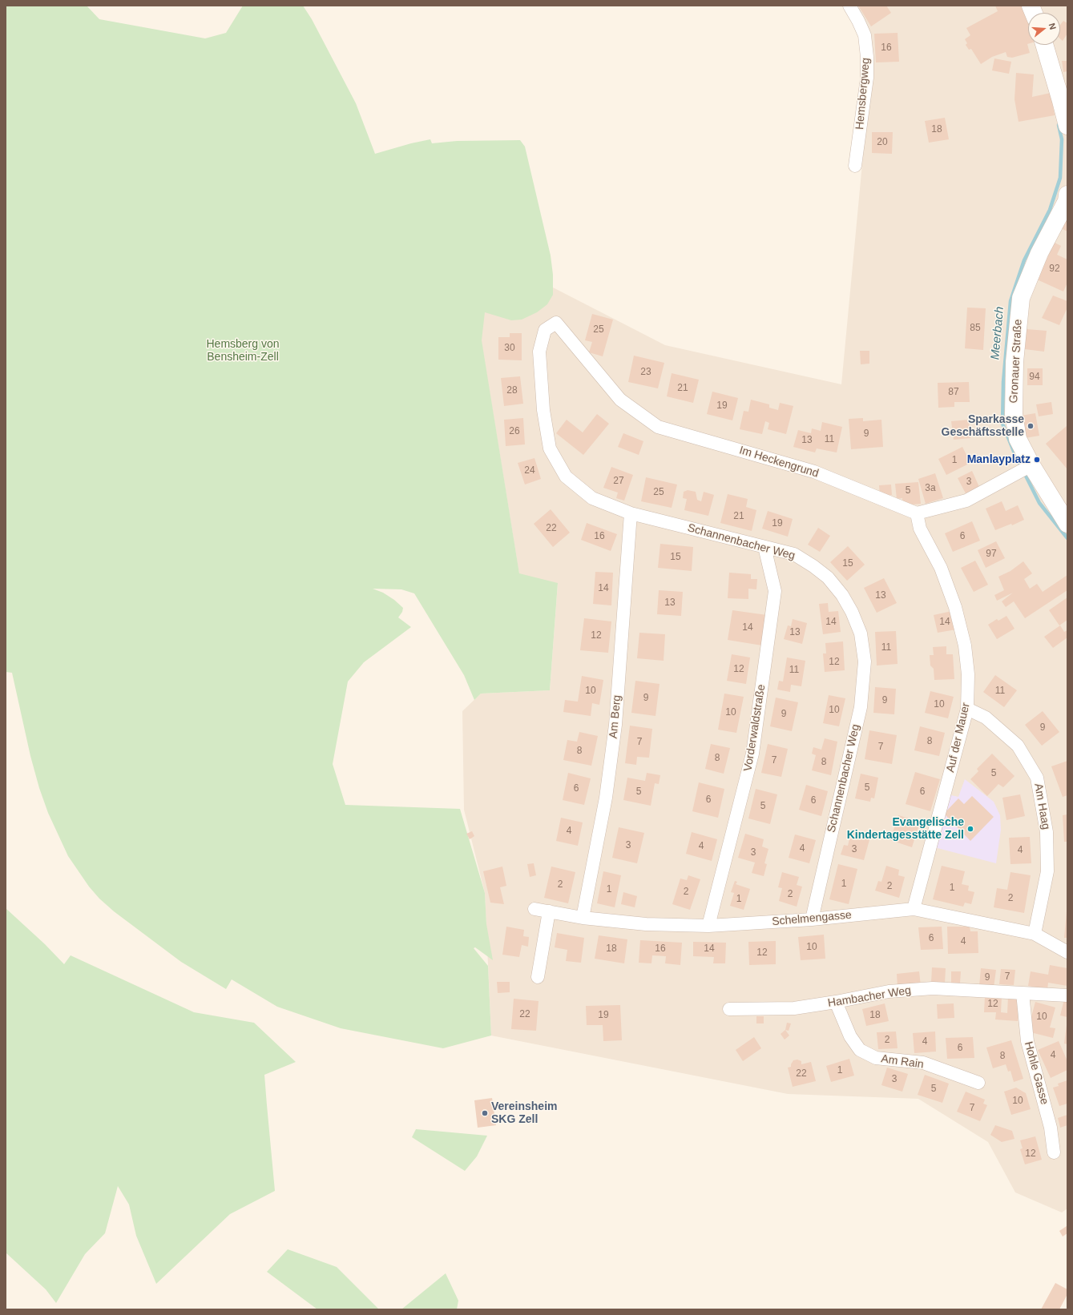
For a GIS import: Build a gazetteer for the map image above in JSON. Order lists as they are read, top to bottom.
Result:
{
  "streets": {
    "street": [
      "Hemsbergweg",
      "Gronauer Straße",
      "Im Heckengrund",
      "Schannenbacher Weg",
      "Am Berg",
      "Vorderwaldstraße",
      "Auf der Mauer",
      "Am Haag",
      "Schelmengasse",
      "Hambacher Weg",
      "Am Rain",
      "Hohle Gasse"
    ]
  },
  "crossings": [
    ["Im Heckengrund", "Schannenbacher Weg"],
    ["Im Heckengrund", "Auf der Mauer"],
    ["Schannenbacher Weg", "Am Berg"],
    ["Schannenbacher Weg", "Vorderwaldstraße"],
    ["Schannenbacher Weg", "Schelmengasse"],
    ["Am Berg", "Schelmengasse"],
    ["Vorderwaldstraße", "Schelmengasse"],
    ["Auf der Mauer", "Am Haag"],
    ["Auf der Mauer", "Schelmengasse"],
    ["Am Haag", "Schelmengasse"],
    ["Hambacher Weg", "Am Rain"],
    ["Hambacher Weg", "Hohle Gasse"]
  ],
  "water": ["Meerbach"],
  "parks": ["Hemsberg von Bensheim-Zell"],
  "places": [
    "Sparkasse Geschäftsstelle",
    "Manlayplatz",
    "Evangelische Kindertagesstätte Zell",
    "Vereinsheim SKG Zell"
  ],
  "house_numbers": [
    "16",
    "18",
    "20",
    "92",
    "85",
    "25",
    "30",
    "23",
    "94",
    "21",
    "28",
    "87",
    "19",
    "26",
    "9",
    "11",
    "13",
    "1",
    "24",
    "27",
    "3",
    "3a",
    "5",
    "25",
    "21",
    "19",
    "22",
    "16",
    "6",
    "97",
    "15",
    "15",
    "14",
    "13",
    "13",
    "14",
    "14",
    "14",
    "13",
    "12",
    "11",
    "12",
    "12",
    "11",
    "10",
    "11",
    "9",
    "9",
    "10",
    "10",
    "10",
    "9",
    "9",
    "8",
    "7",
    "7",
    "8",
    "8",
    "7",
    "8",
    "5",
    "5",
    "6",
    "5",
    "6",
    "6",
    "6",
    "5",
    "4",
    "3",
    "4",
    "4",
    "3",
    "4",
    "3",
    "1",
    "2",
    "2",
    "1",
    "1",
    "2",
    "2",
    "2",
    "1",
    "6",
    "4",
    "10",
    "18",
    "16",
    "14",
    "12",
    "7",
    "9",
    "12",
    "22",
    "19",
    "18",
    "10",
    "2",
    "4",
    "6",
    "4",
    "8",
    "1",
    "22",
    "3",
    "5",
    "10",
    "7",
    "12"
  ],
  "north": "right"
}
